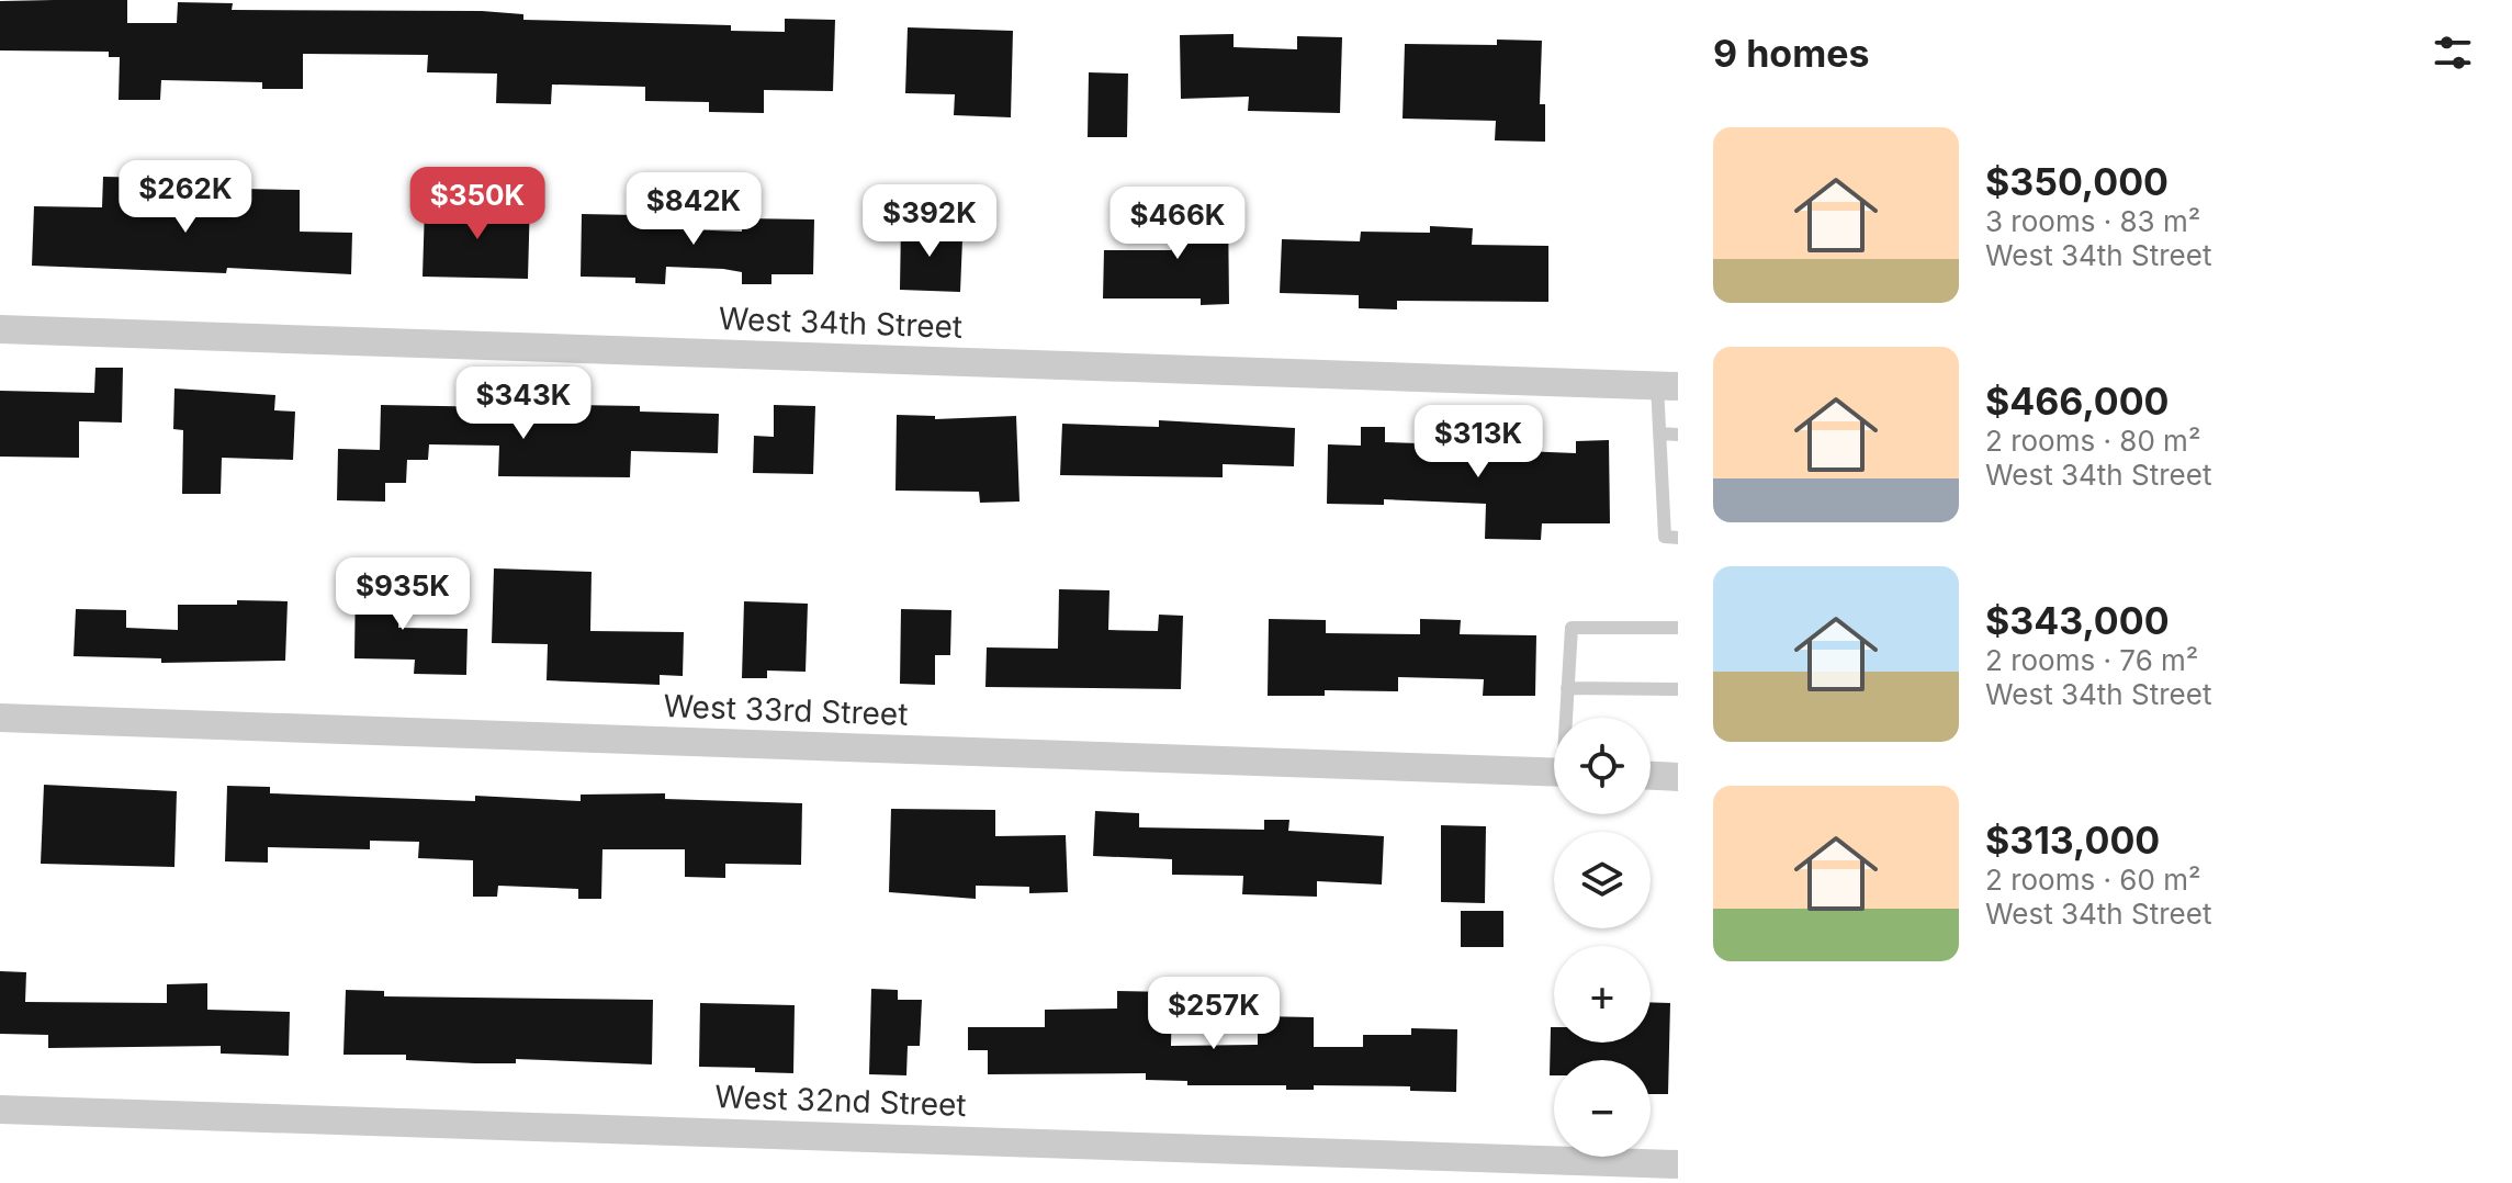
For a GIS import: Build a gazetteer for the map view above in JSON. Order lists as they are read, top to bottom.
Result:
{
  "streets": {
    "street": ["West 34th Street", "West 33rd Street", "West 32nd Street"]
  },
  "page": {
    "heading": "9 homes",
    "list": [
      {
        "name": "$350,000",
        "note": "3 rooms · 83 m² · West 34th Street"
      },
      {
        "name": "$466,000",
        "note": "2 rooms · 80 m² · West 34th Street"
      },
      {
        "name": "$343,000",
        "note": "2 rooms · 76 m² · West 34th Street"
      },
      {
        "name": "$313,000",
        "note": "2 rooms · 60 m² · West 34th Street"
      }
    ],
    "price": [
      "$262K",
      "$350K",
      "$842K",
      "$392K",
      "$466K",
      "$343K",
      "$313K",
      "$935K",
      "$257K"
    ],
    "map_buttons": ["+", "−"]
  }
}
